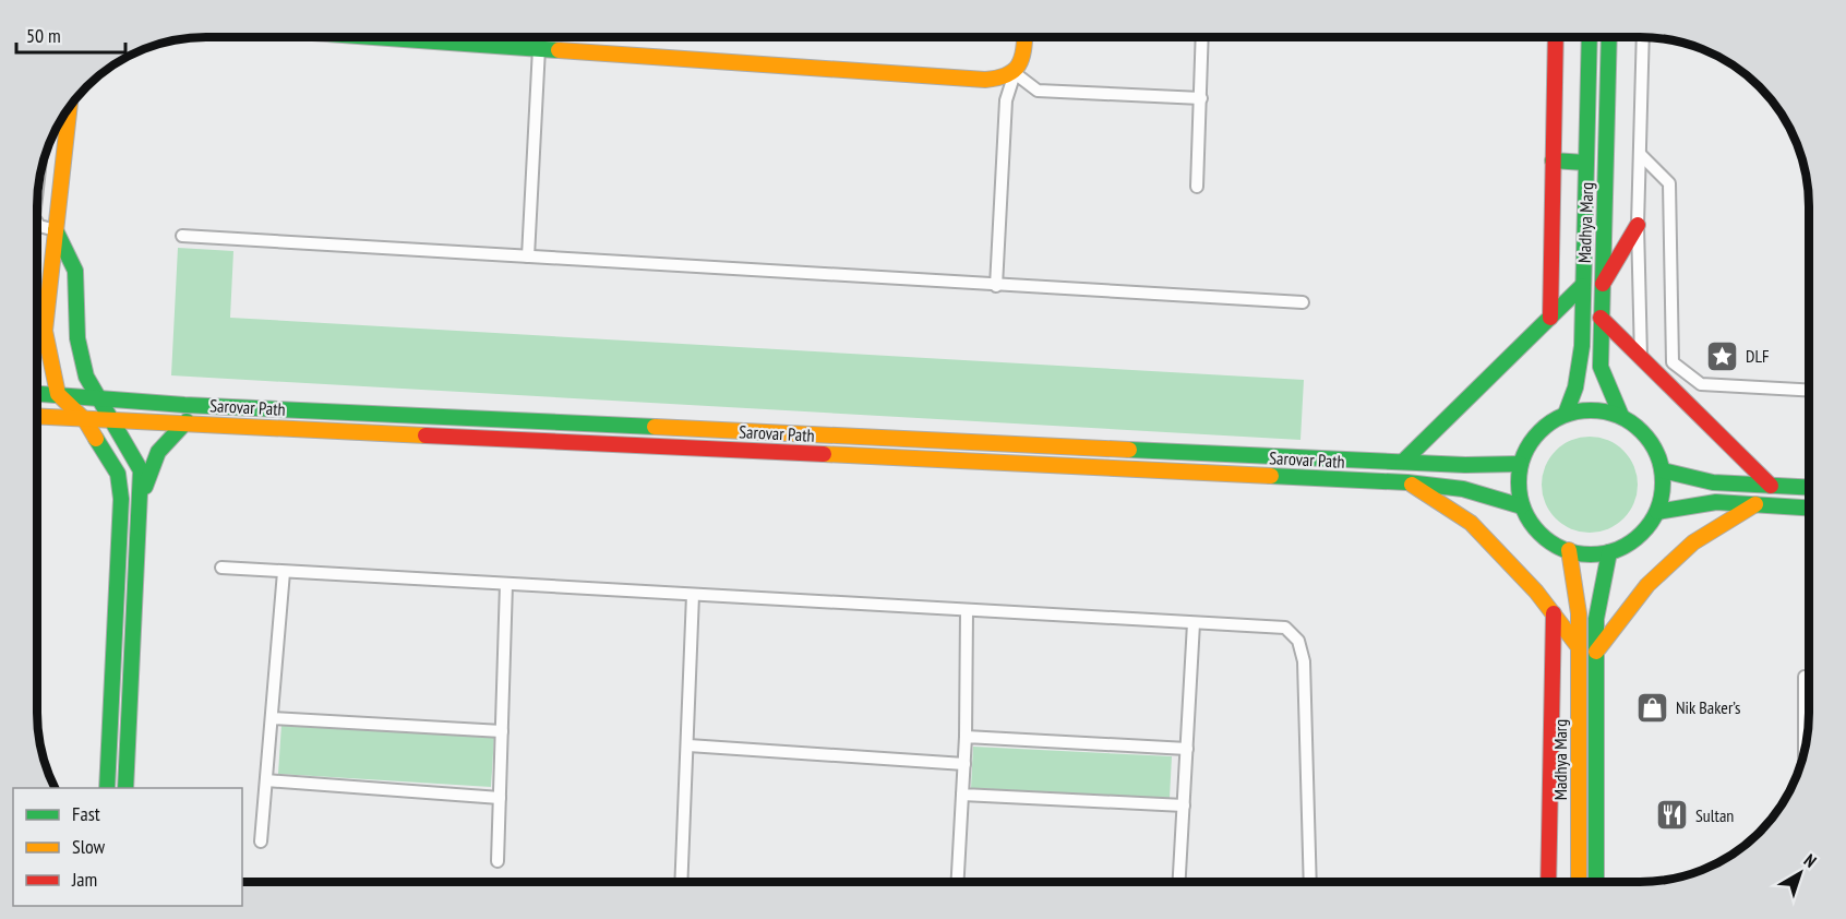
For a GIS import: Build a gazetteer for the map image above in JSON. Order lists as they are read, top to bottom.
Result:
{
  "streets": {
    "main road": ["Madhya Marg", "Sarovar Path"]
  },
  "crossings": [
    ["Madhya Marg", "Sarovar Path"]
  ],
  "places": {
    "place": ["DLF"],
    "shop": ["Nik Baker’s"],
    "restaurant": ["Sultan"]
  },
  "legend": ["Fast", "Slow", "Jam"],
  "scale_bar": "50 m",
  "north": "top right"
}
